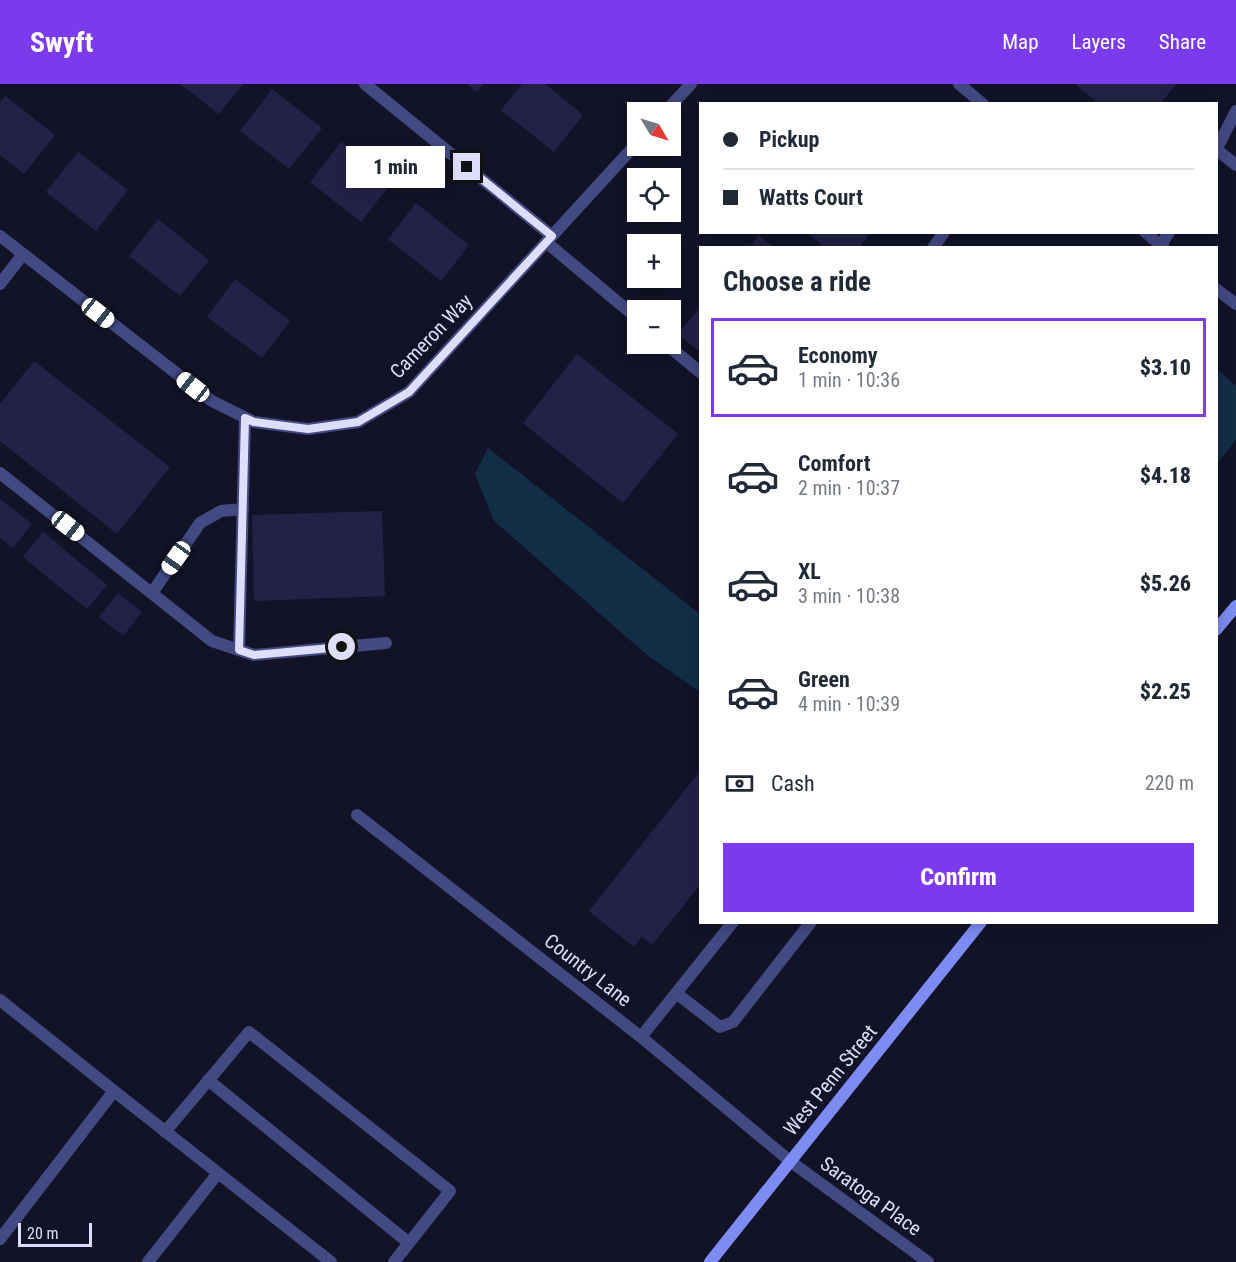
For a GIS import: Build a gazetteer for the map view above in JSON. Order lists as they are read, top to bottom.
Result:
{
  "streets": {
    "main road": ["West Penn Street"],
    "street": ["Cameron Way", "Country Lane", "Saratoga Place"]
  },
  "crossings": [
    ["Country Lane", "West Penn Street"],
    ["Country Lane", "Saratoga Place"],
    ["West Penn Street", "Saratoga Place"]
  ],
  "scale_bar": "20 m",
  "north": "bottom right",
  "page": {
    "header": "Swyft",
    "nav": ["Map", "Layers", "Share"],
    "map_buttons": ["+", "−"],
    "banner": ["Pickup", "Watts Court"],
    "bubble": "1 min",
    "heading": "Choose a ride",
    "list": [
      {
        "name": "Economy",
        "note": "1 min · 10:36",
        "value": "$3.10"
      },
      {
        "name": "Comfort",
        "note": "2 min · 10:37",
        "value": "$4.18"
      },
      {
        "name": "XL",
        "note": "3 min · 10:38",
        "value": "$5.26"
      },
      {
        "name": "Green",
        "note": "4 min · 10:39",
        "value": "$2.25"
      }
    ],
    "pay": ["Cash", "220 m"],
    "buttons": "Confirm",
    "scale": "20 m"
  }
}
